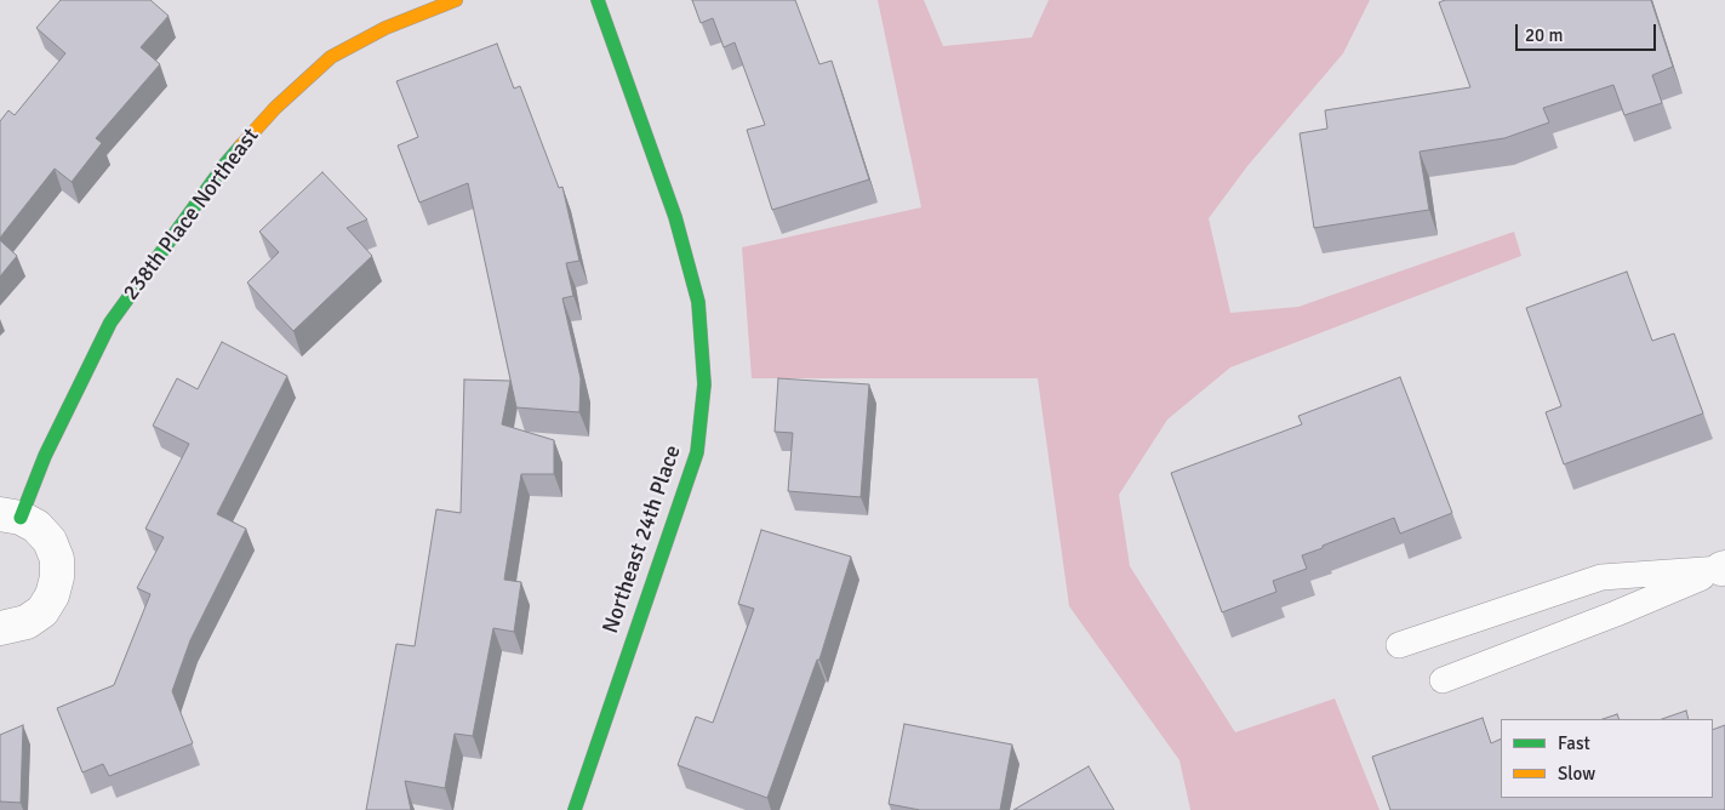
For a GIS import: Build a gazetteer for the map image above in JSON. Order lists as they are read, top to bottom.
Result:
{
  "streets": {
    "street": ["238th Place Northeast", "Northeast 24th Place"]
  },
  "legend": ["Fast", "Slow"],
  "scale_bar": "20 m"
}
